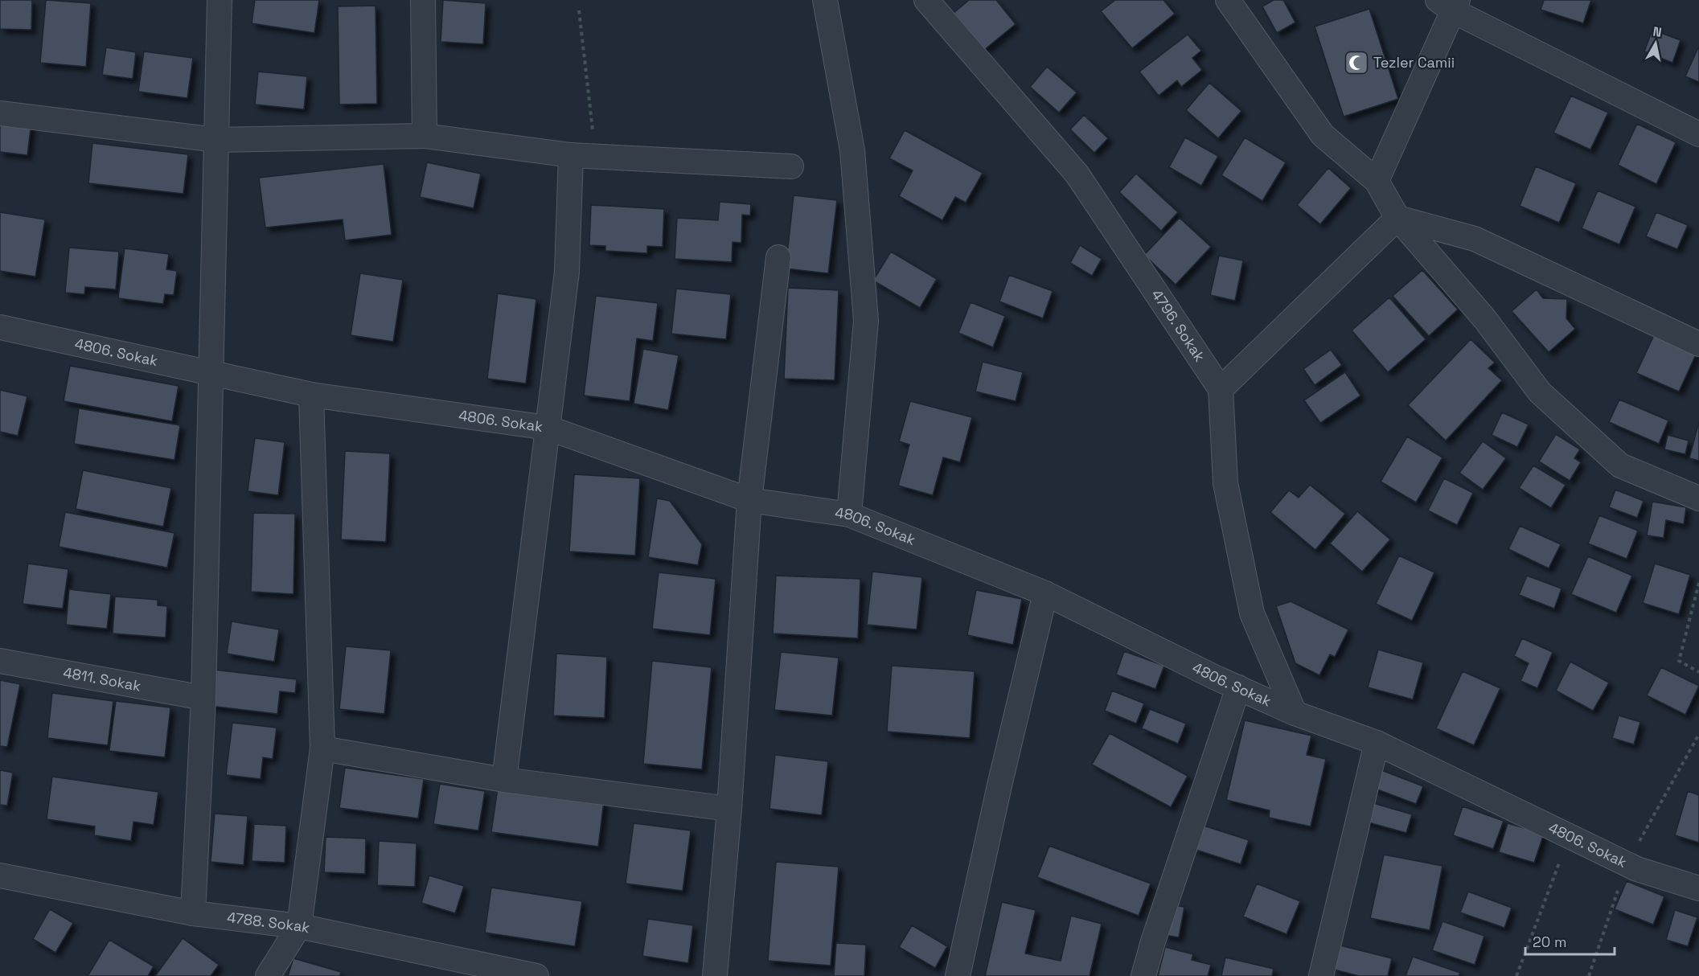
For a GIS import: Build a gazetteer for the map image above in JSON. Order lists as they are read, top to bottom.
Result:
{
  "streets": {
    "street": [
      "4796. Sokak",
      "4806. Sokak",
      "4811. Sokak",
      "4788. Sokak"
    ]
  },
  "places": {
    "mosque": ["Tezler Camii"]
  },
  "scale_bar": "20 m",
  "north": "top"
}
